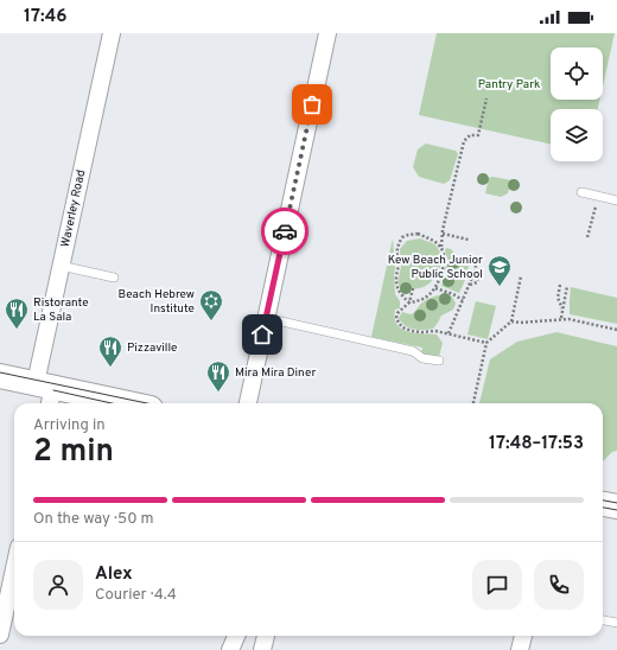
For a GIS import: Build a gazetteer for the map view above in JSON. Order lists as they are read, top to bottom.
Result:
{
  "streets": {
    "street": ["Waverley Road"]
  },
  "parks": ["Pantry Park"],
  "places": {
    "school or university": ["Kew Beach Junior Public School"],
    "synagogue": ["Beach Hebrew Institute"],
    "restaurant": ["Ristorante La Sala", "Pizzaville", "Mira Mira Diner"]
  },
  "page": {
    "status": "17:46",
    "heading": ["2 min", "Arriving in", "17:48–17:53"],
    "panel": ["Alex", "Courier · 4.4"],
    "bar": "On the way · 50 m"
  }
}
